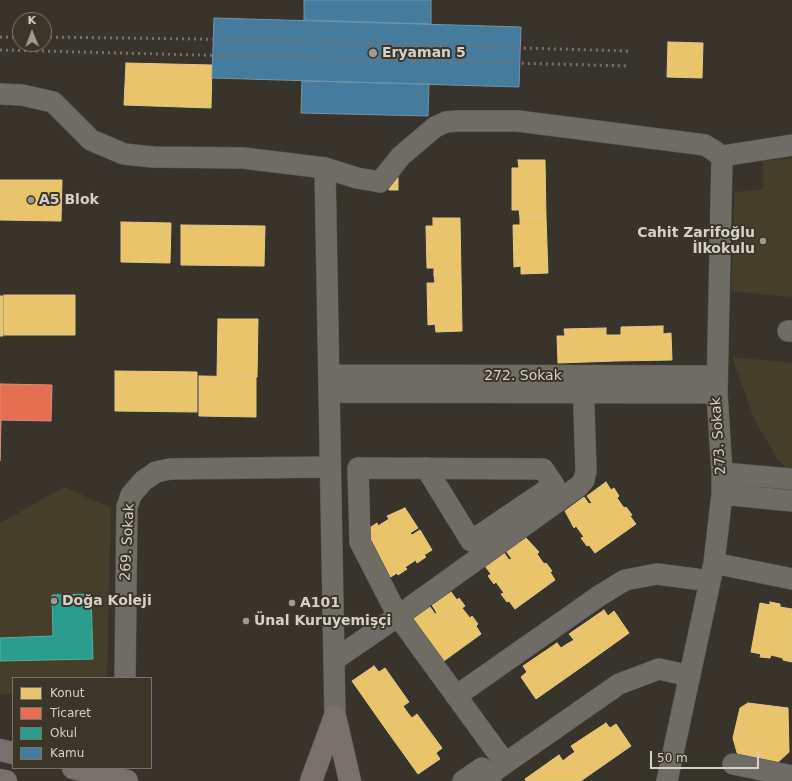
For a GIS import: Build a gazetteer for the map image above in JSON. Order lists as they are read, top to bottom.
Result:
{
  "streets": {
    "street": ["272. Sokak", "273. Sokak", "269. Sokak"]
  },
  "crossings": [
    ["272. Sokak", "273. Sokak"]
  ],
  "places": [
    "Eryaman 5",
    "A5 Blok",
    "Cahit Zarifoğlu İlkokulu",
    "Doğa Koleji",
    "A101",
    "Ünal Kuruyemişçi"
  ],
  "legend": [
    "Konut",
    "Ticaret",
    "Okul",
    "Kamu"
  ],
  "scale_bar": "50 m",
  "north": "top"
}
